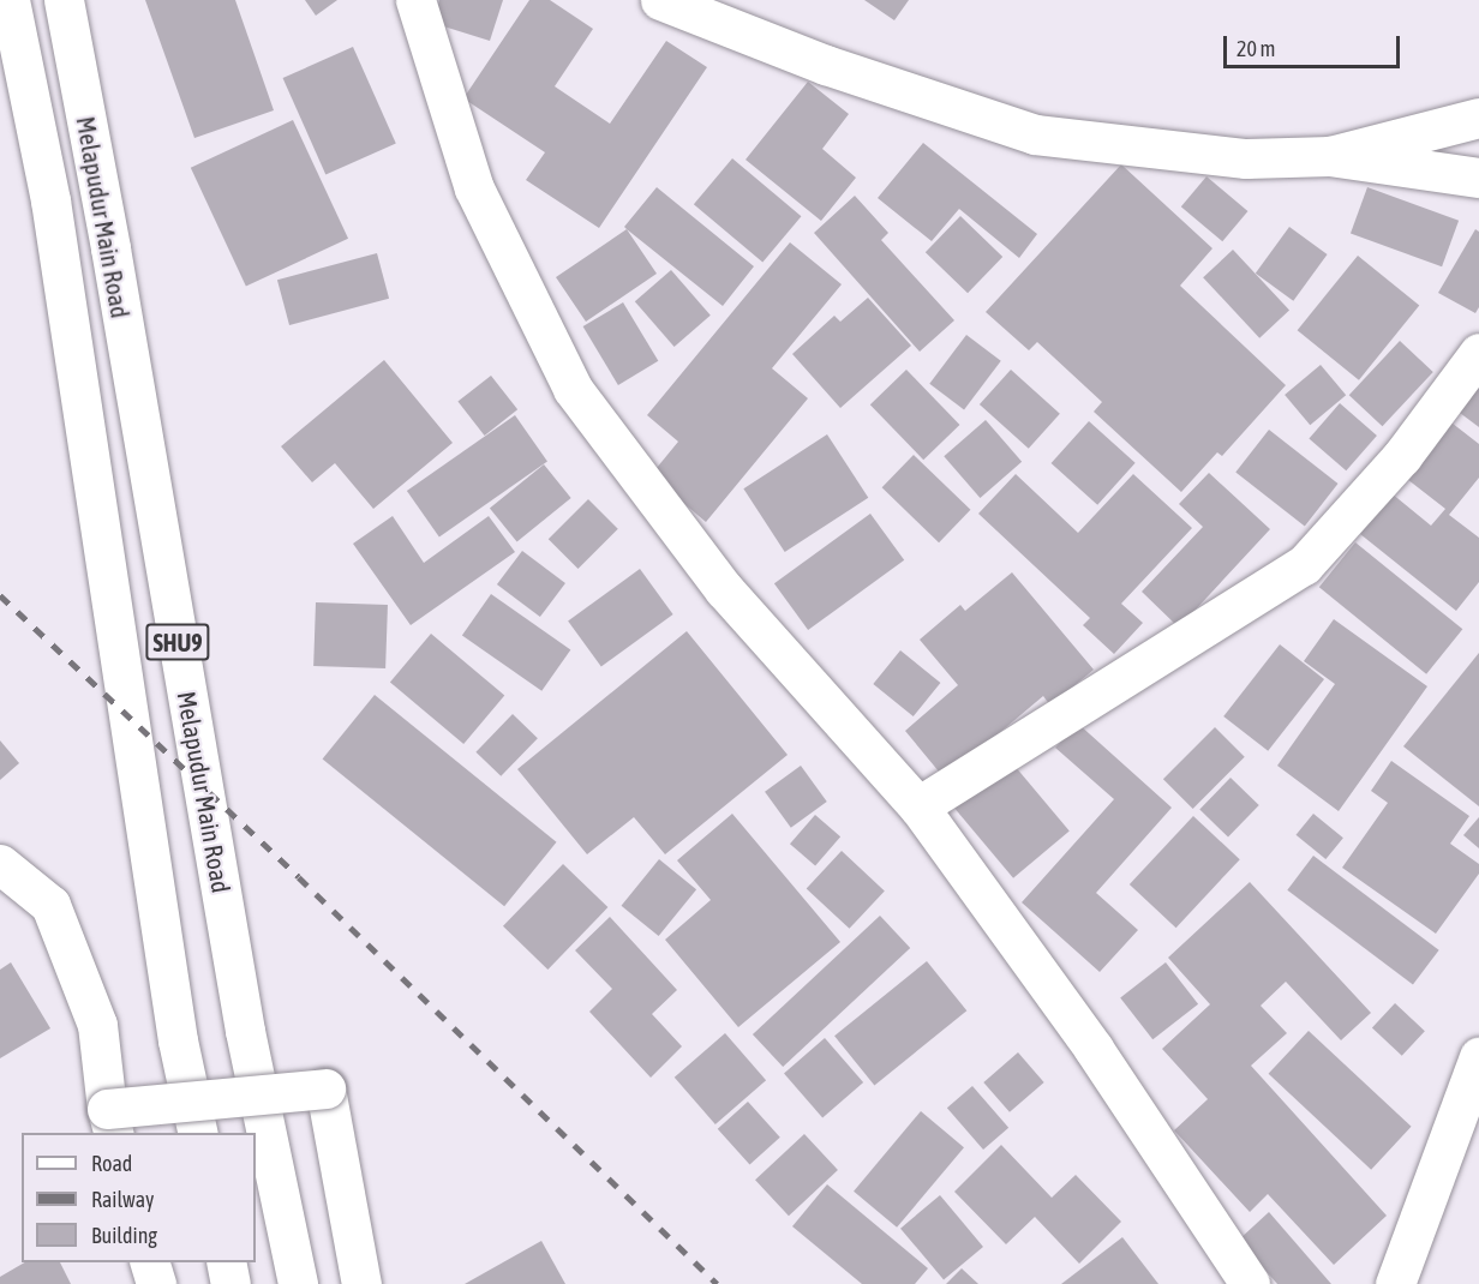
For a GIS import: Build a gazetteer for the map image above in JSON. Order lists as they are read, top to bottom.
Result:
{
  "streets": {
    "street": ["Melapudur Main Road", "SHU9"]
  },
  "legend": ["Road", "Railway", "Building"],
  "scale_bar": "20 m"
}
